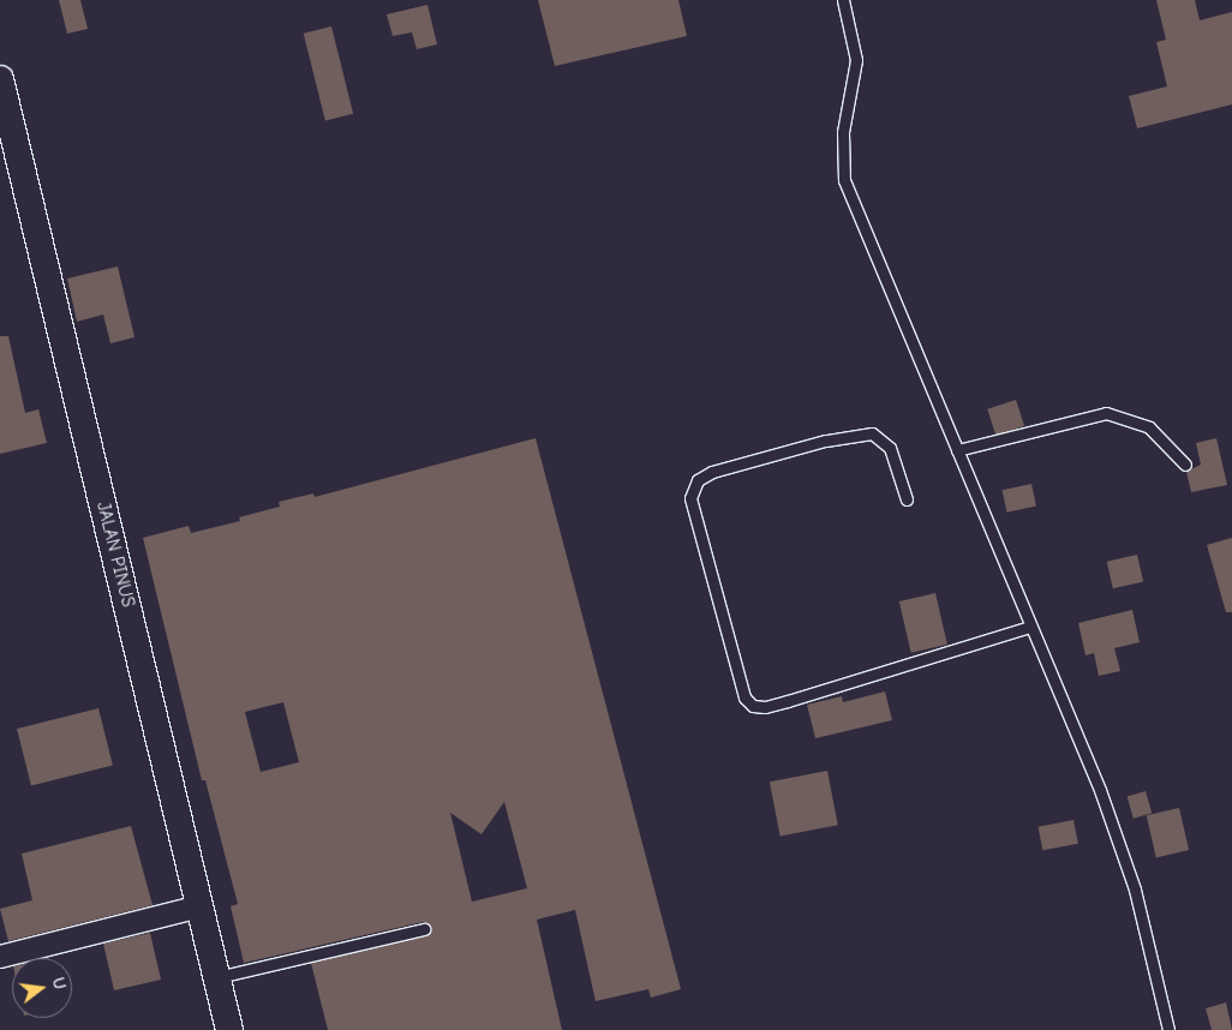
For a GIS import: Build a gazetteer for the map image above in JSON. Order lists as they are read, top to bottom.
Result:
{
  "streets": {
    "street": ["JALAN PINUS"]
  },
  "north": "right"
}
